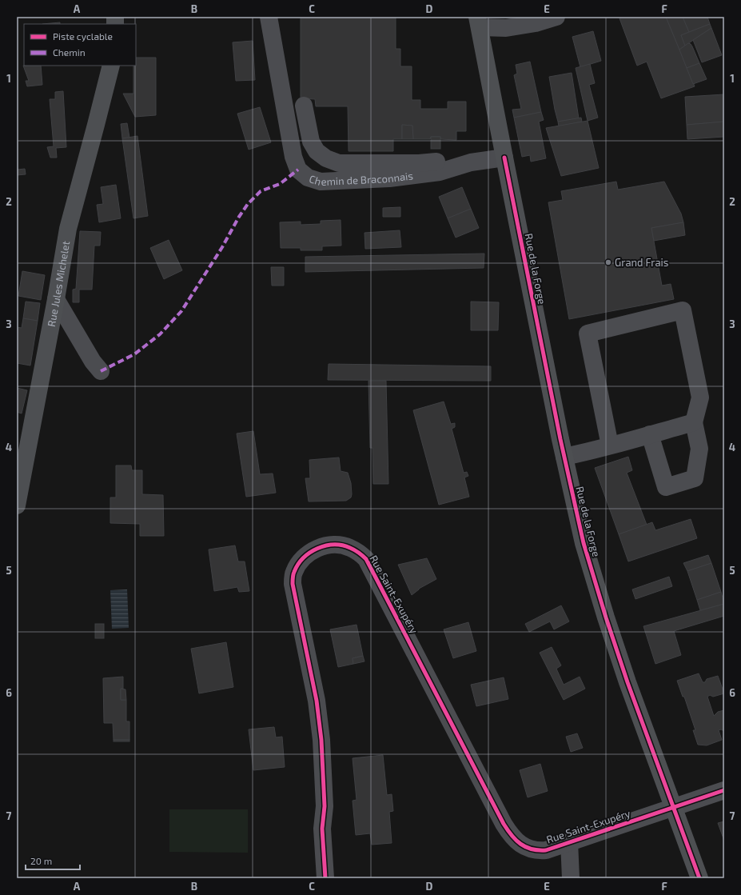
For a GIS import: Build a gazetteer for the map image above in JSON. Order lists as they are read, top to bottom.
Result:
{
  "streets": {
    "main road": ["Rue de la Forge", "Rue Jules Michelet"],
    "street": ["Chemin de Braconnais", "Rue Saint-Exupéry"]
  },
  "crossings": [
    ["Chemin de Braconnais", "Rue de la Forge"],
    ["Rue de la Forge", "Rue Saint-Exupéry"]
  ],
  "places": ["Grand Frais"],
  "legend": ["Piste cyclable", "Chemin"],
  "scale_bar": "20 m",
  "grid": {
    "columns": [
      "A",
      "B",
      "C",
      "D",
      "E",
      "F"
    ],
    "rows": [
      "1",
      "2",
      "3",
      "4",
      "5",
      "6",
      "7"
    ]
  }
}
